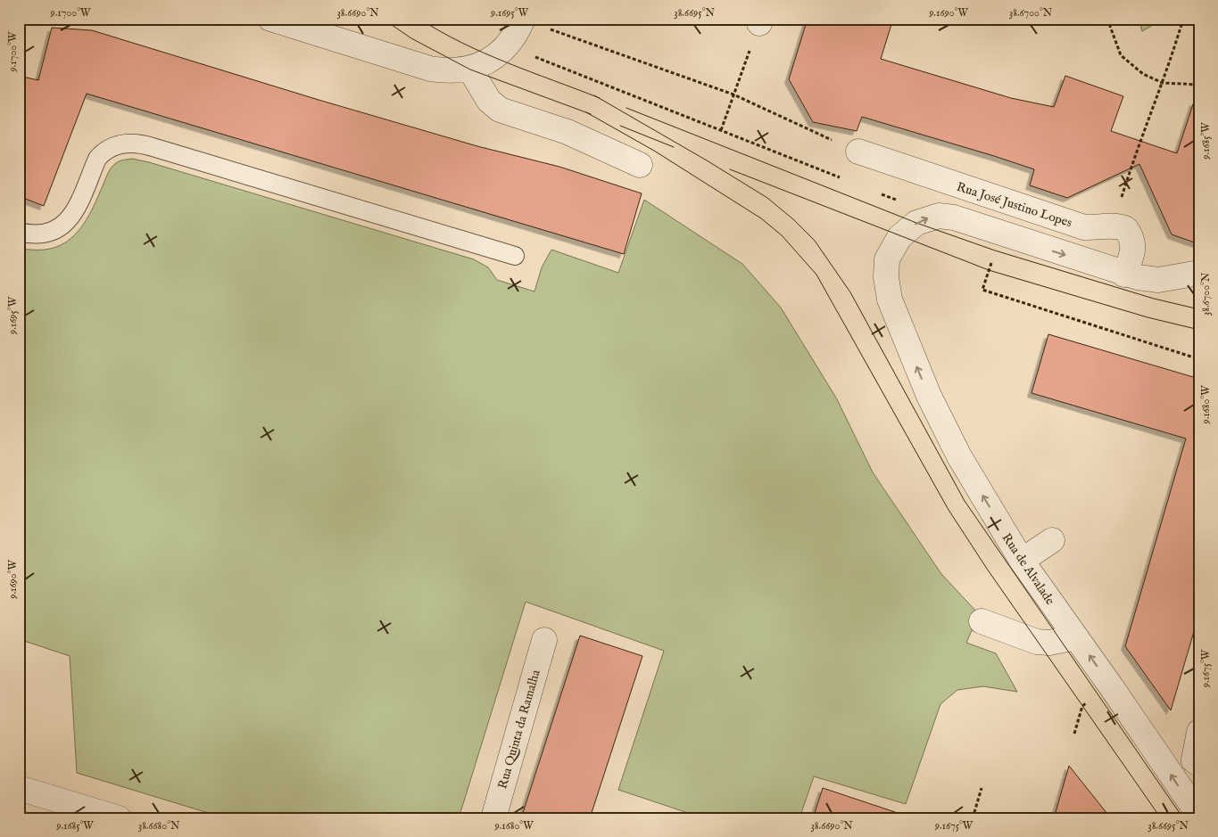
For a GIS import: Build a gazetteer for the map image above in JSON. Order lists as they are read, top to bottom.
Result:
{
  "streets": {
    "street": ["Rua José Justino Lopes", "Rua de Alvalade", "Rua Quinta da Ramalha"]
  },
  "coordinates": [
    "9.1700°W",
    "38.6690°N",
    "9.1695°W",
    "38.6695°N",
    "9.1690°W",
    "38.6700°N",
    "9.1685°W",
    "9.1680°W",
    "9.1675°W",
    "38.6680°N"
  ]
}
